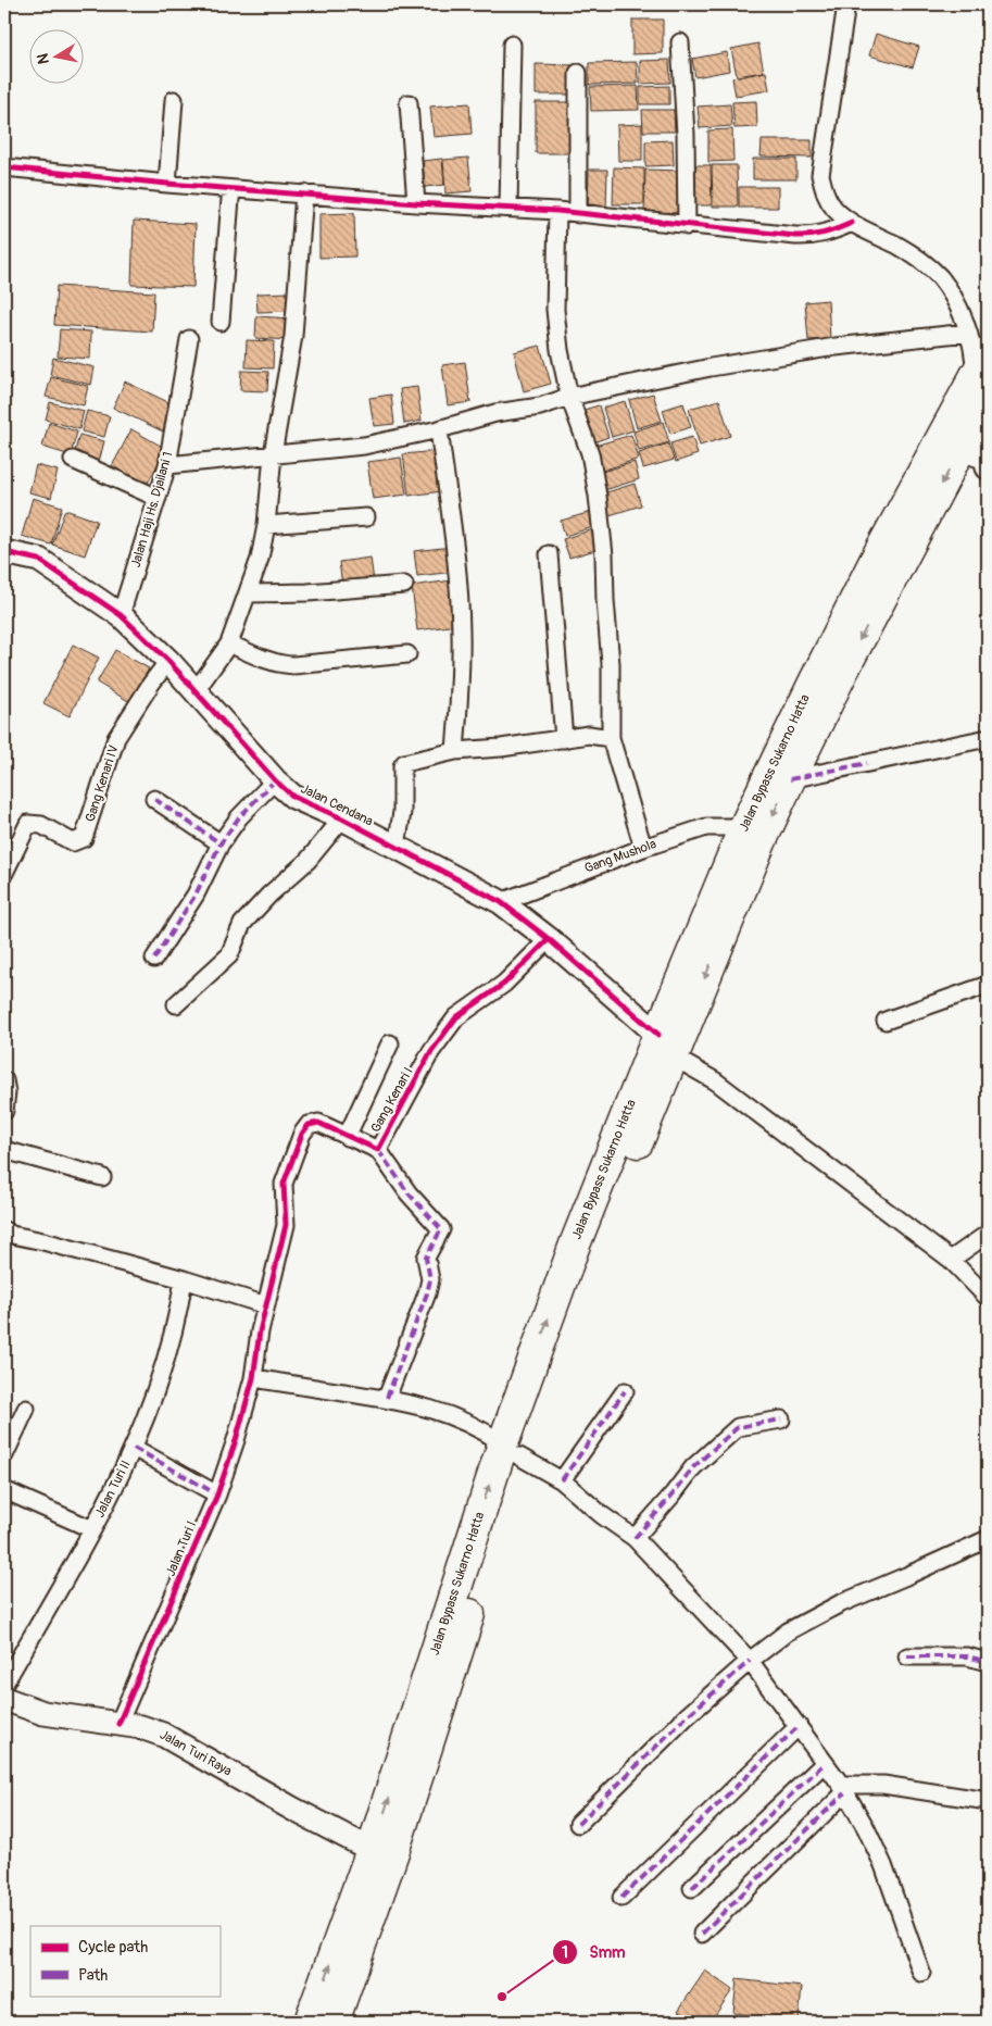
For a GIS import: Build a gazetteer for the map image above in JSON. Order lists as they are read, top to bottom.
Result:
{
  "streets": {
    "highway": ["Jalan Bypass Sukarno Hatta"],
    "street": [
      "Jalan Haji Hs. Djailani 1",
      "Gang Kenari IV",
      "Jalan Cendana",
      "Gang Mushola",
      "Gang Kenari I",
      "Jalan Turi II",
      "Jalan Turi I",
      "Jalan Turi Raya"
    ]
  },
  "crossings": [
    ["Jalan Haji Hs. Djailani 1", "Jalan Cendana"],
    ["Jalan Bypass Sukarno Hatta", "Jalan Cendana"],
    ["Jalan Bypass Sukarno Hatta", "Gang Mushola"],
    ["Jalan Bypass Sukarno Hatta", "Jalan Turi Raya"],
    ["Gang Kenari IV", "Jalan Cendana"],
    ["Jalan Cendana", "Gang Mushola"],
    ["Jalan Cendana", "Gang Kenari I"],
    ["Gang Kenari I", "Jalan Turi I"],
    ["Jalan Turi I", "Jalan Turi Raya"]
  ],
  "places": ["Smm"],
  "legend": ["Cycle path", "Path"],
  "north": "left"
}
